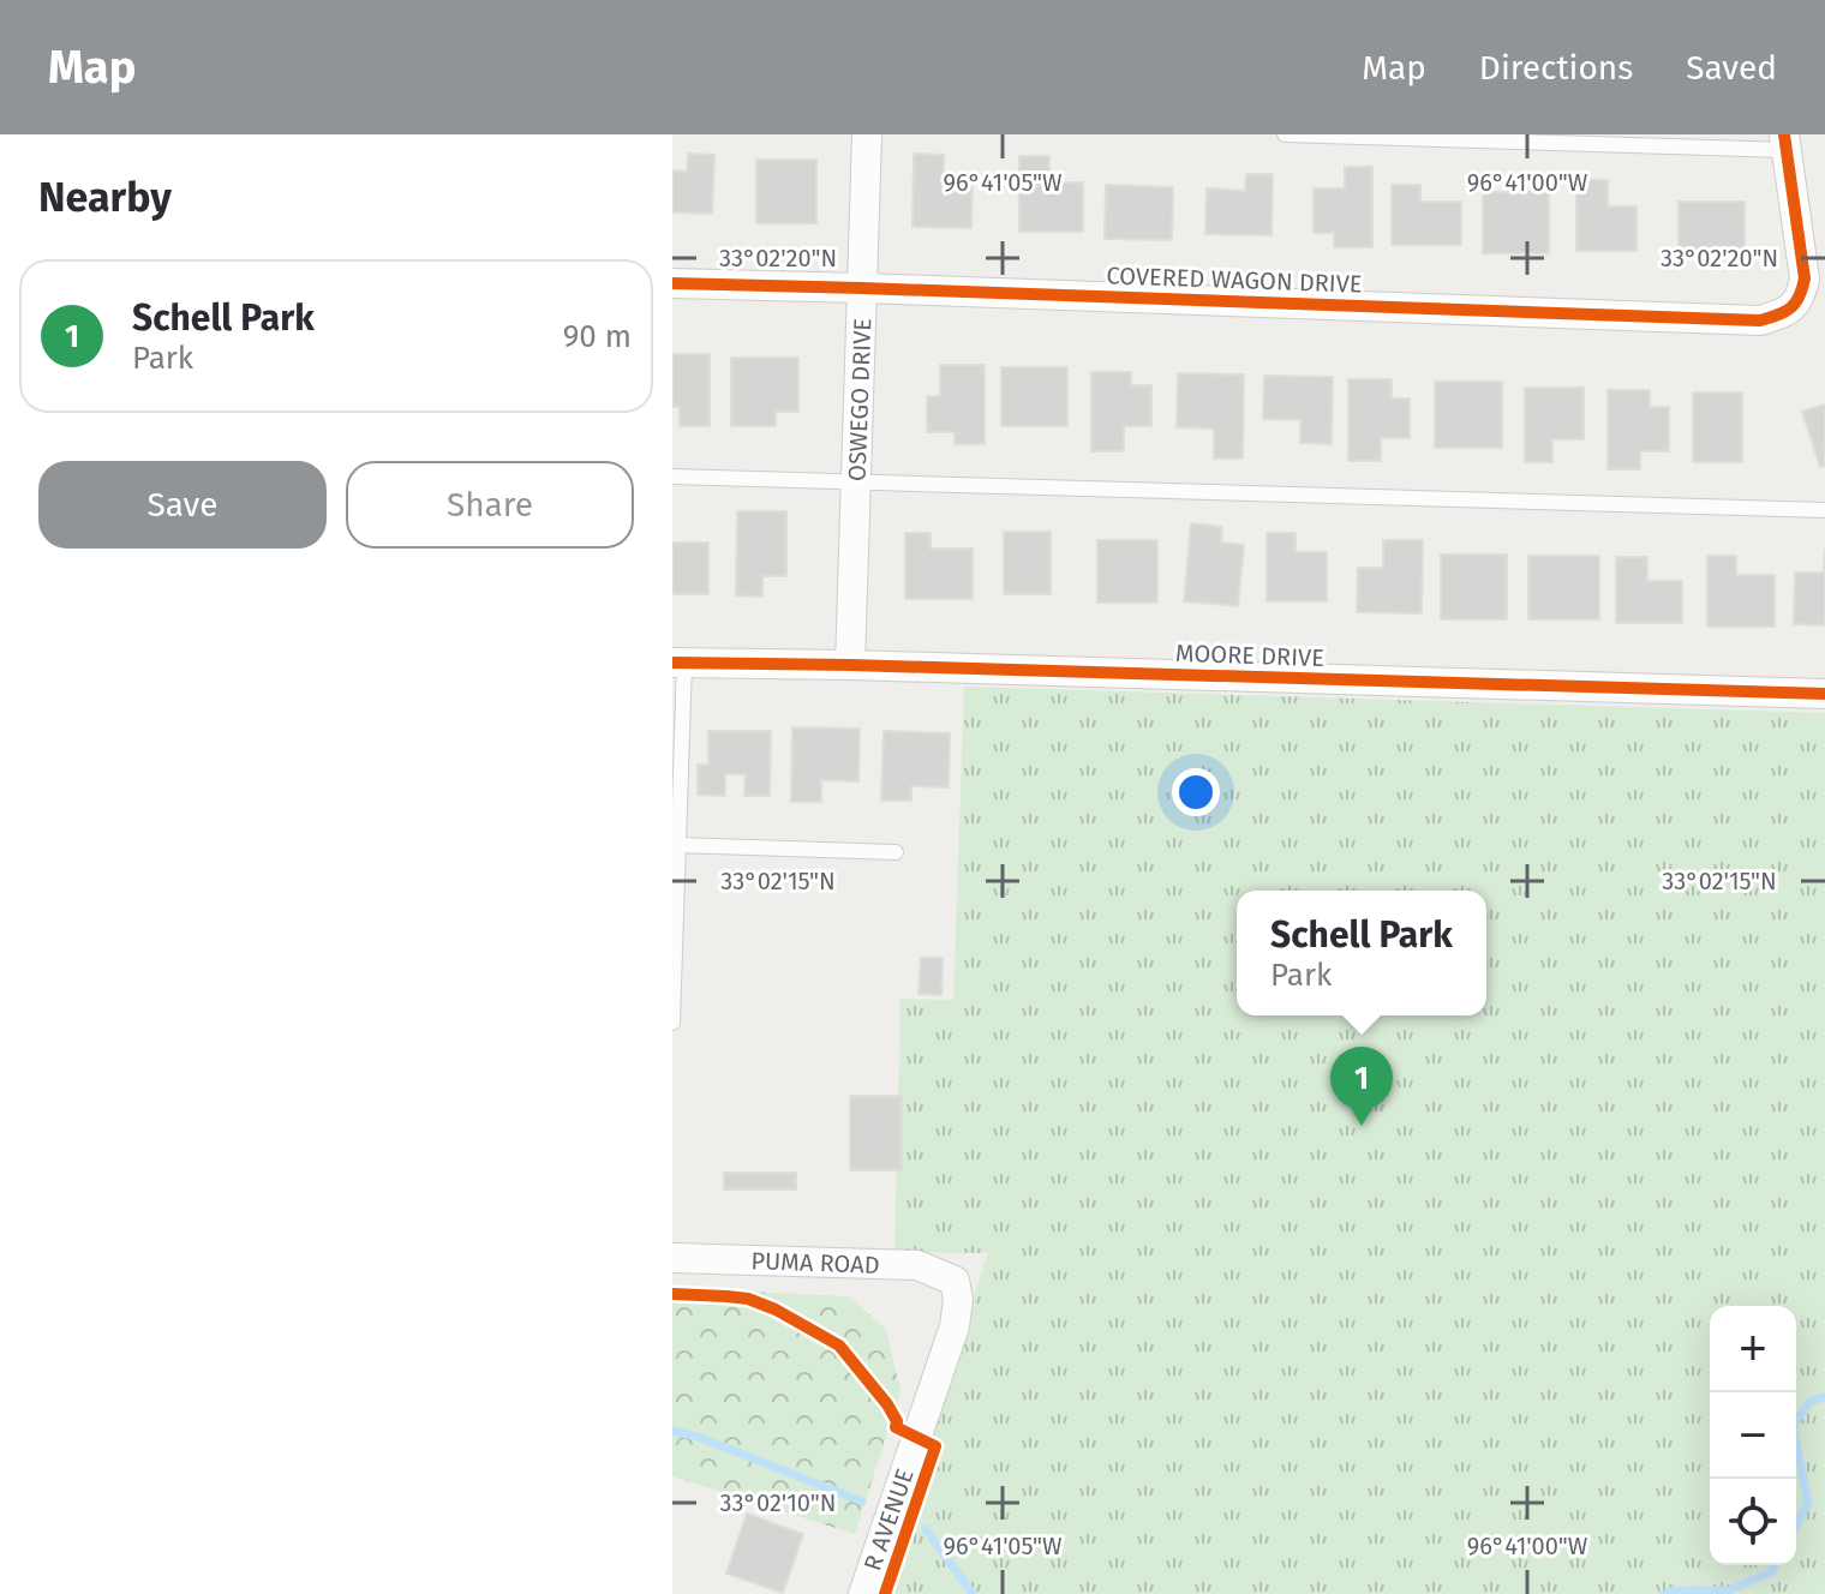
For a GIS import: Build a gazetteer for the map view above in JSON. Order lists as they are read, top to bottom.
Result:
{
  "streets": {
    "street": [
      "COVERED WAGON DRIVE",
      "OSWEGO DRIVE",
      "MOORE DRIVE",
      "PUMA ROAD",
      "R AVENUE"
    ]
  },
  "crossings": [
    ["COVERED WAGON DRIVE", "OSWEGO DRIVE"],
    ["OSWEGO DRIVE", "MOORE DRIVE"],
    ["PUMA ROAD", "R AVENUE"]
  ],
  "page": {
    "header": "Map",
    "nav": ["Map", "Directions", "Saved"],
    "heading": "Nearby",
    "list": [
      {
        "mark": "1",
        "name": "Schell Park",
        "note": "Park",
        "value": "90 m"
      }
    ],
    "buttons": ["Save", "Share"],
    "popup": ["Schell Park", "Park"],
    "pins": "1",
    "map_buttons": ["+", "−"]
  },
  "coordinates": [
    "96°41'05\"W",
    "96°41'00\"W",
    "33°02'20\"N",
    "33°02'15\"N",
    "33°02'10\"N"
  ]
}
